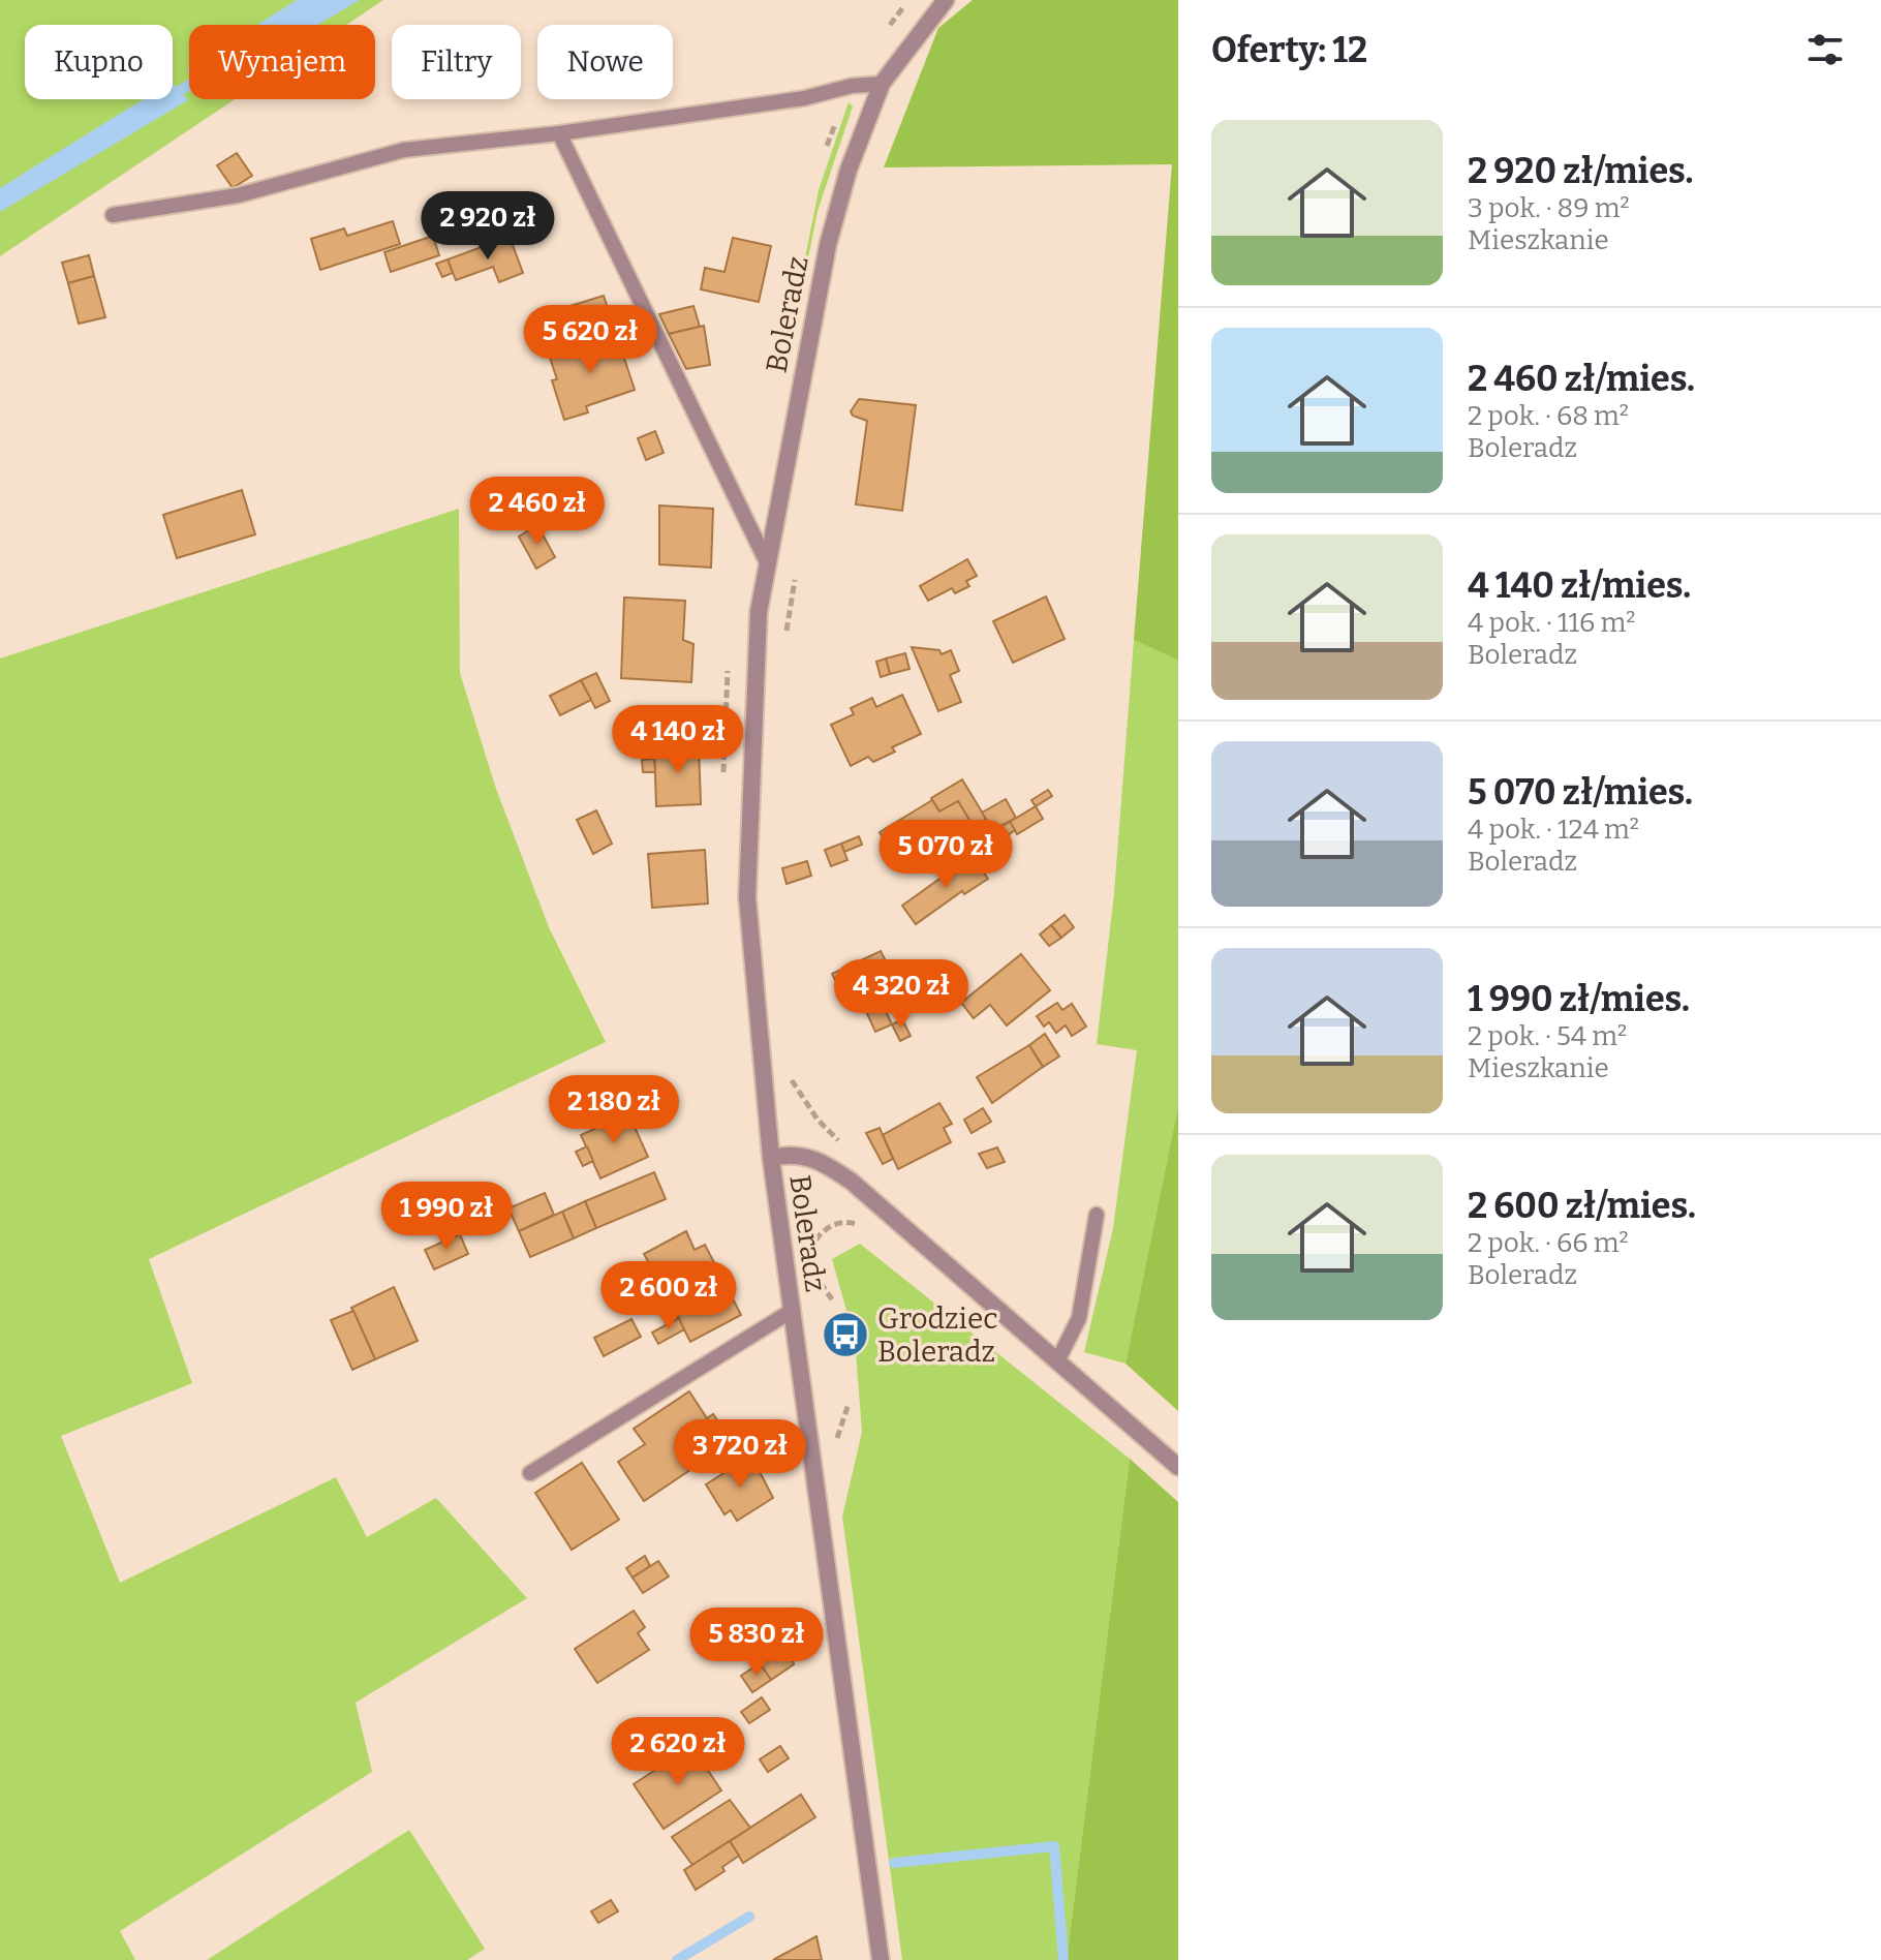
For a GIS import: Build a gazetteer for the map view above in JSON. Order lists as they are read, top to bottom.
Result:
{
  "streets": {
    "street": ["Boleradz"]
  },
  "places": {
    "bus stop": ["Grodziec Boleradz"]
  },
  "page": {
    "heading": "Oferty: 12",
    "chip": [
      "Kupno",
      "Wynajem",
      "Filtry",
      "Nowe"
    ],
    "list": [
      {
        "name": "2 920 zł/mies.",
        "note": "3 pok. · 89 m² · Mieszkanie"
      },
      {
        "name": "2 460 zł/mies.",
        "note": "2 pok. · 68 m² · Boleradz"
      },
      {
        "name": "4 140 zł/mies.",
        "note": "4 pok. · 116 m² · Boleradz"
      },
      {
        "name": "5 070 zł/mies.",
        "note": "4 pok. · 124 m² · Boleradz"
      },
      {
        "name": "1 990 zł/mies.",
        "note": "2 pok. · 54 m² · Mieszkanie"
      },
      {
        "name": "2 600 zł/mies.",
        "note": "2 pok. · 66 m² · Boleradz"
      }
    ],
    "price": [
      "2 920 zł",
      "5 620 zł",
      "2 460 zł",
      "4 140 zł",
      "5 070 zł",
      "4 320 zł",
      "2 180 zł",
      "1 990 zł",
      "2 600 zł",
      "3 720 zł",
      "5 830 zł",
      "2 620 zł"
    ]
  }
}
